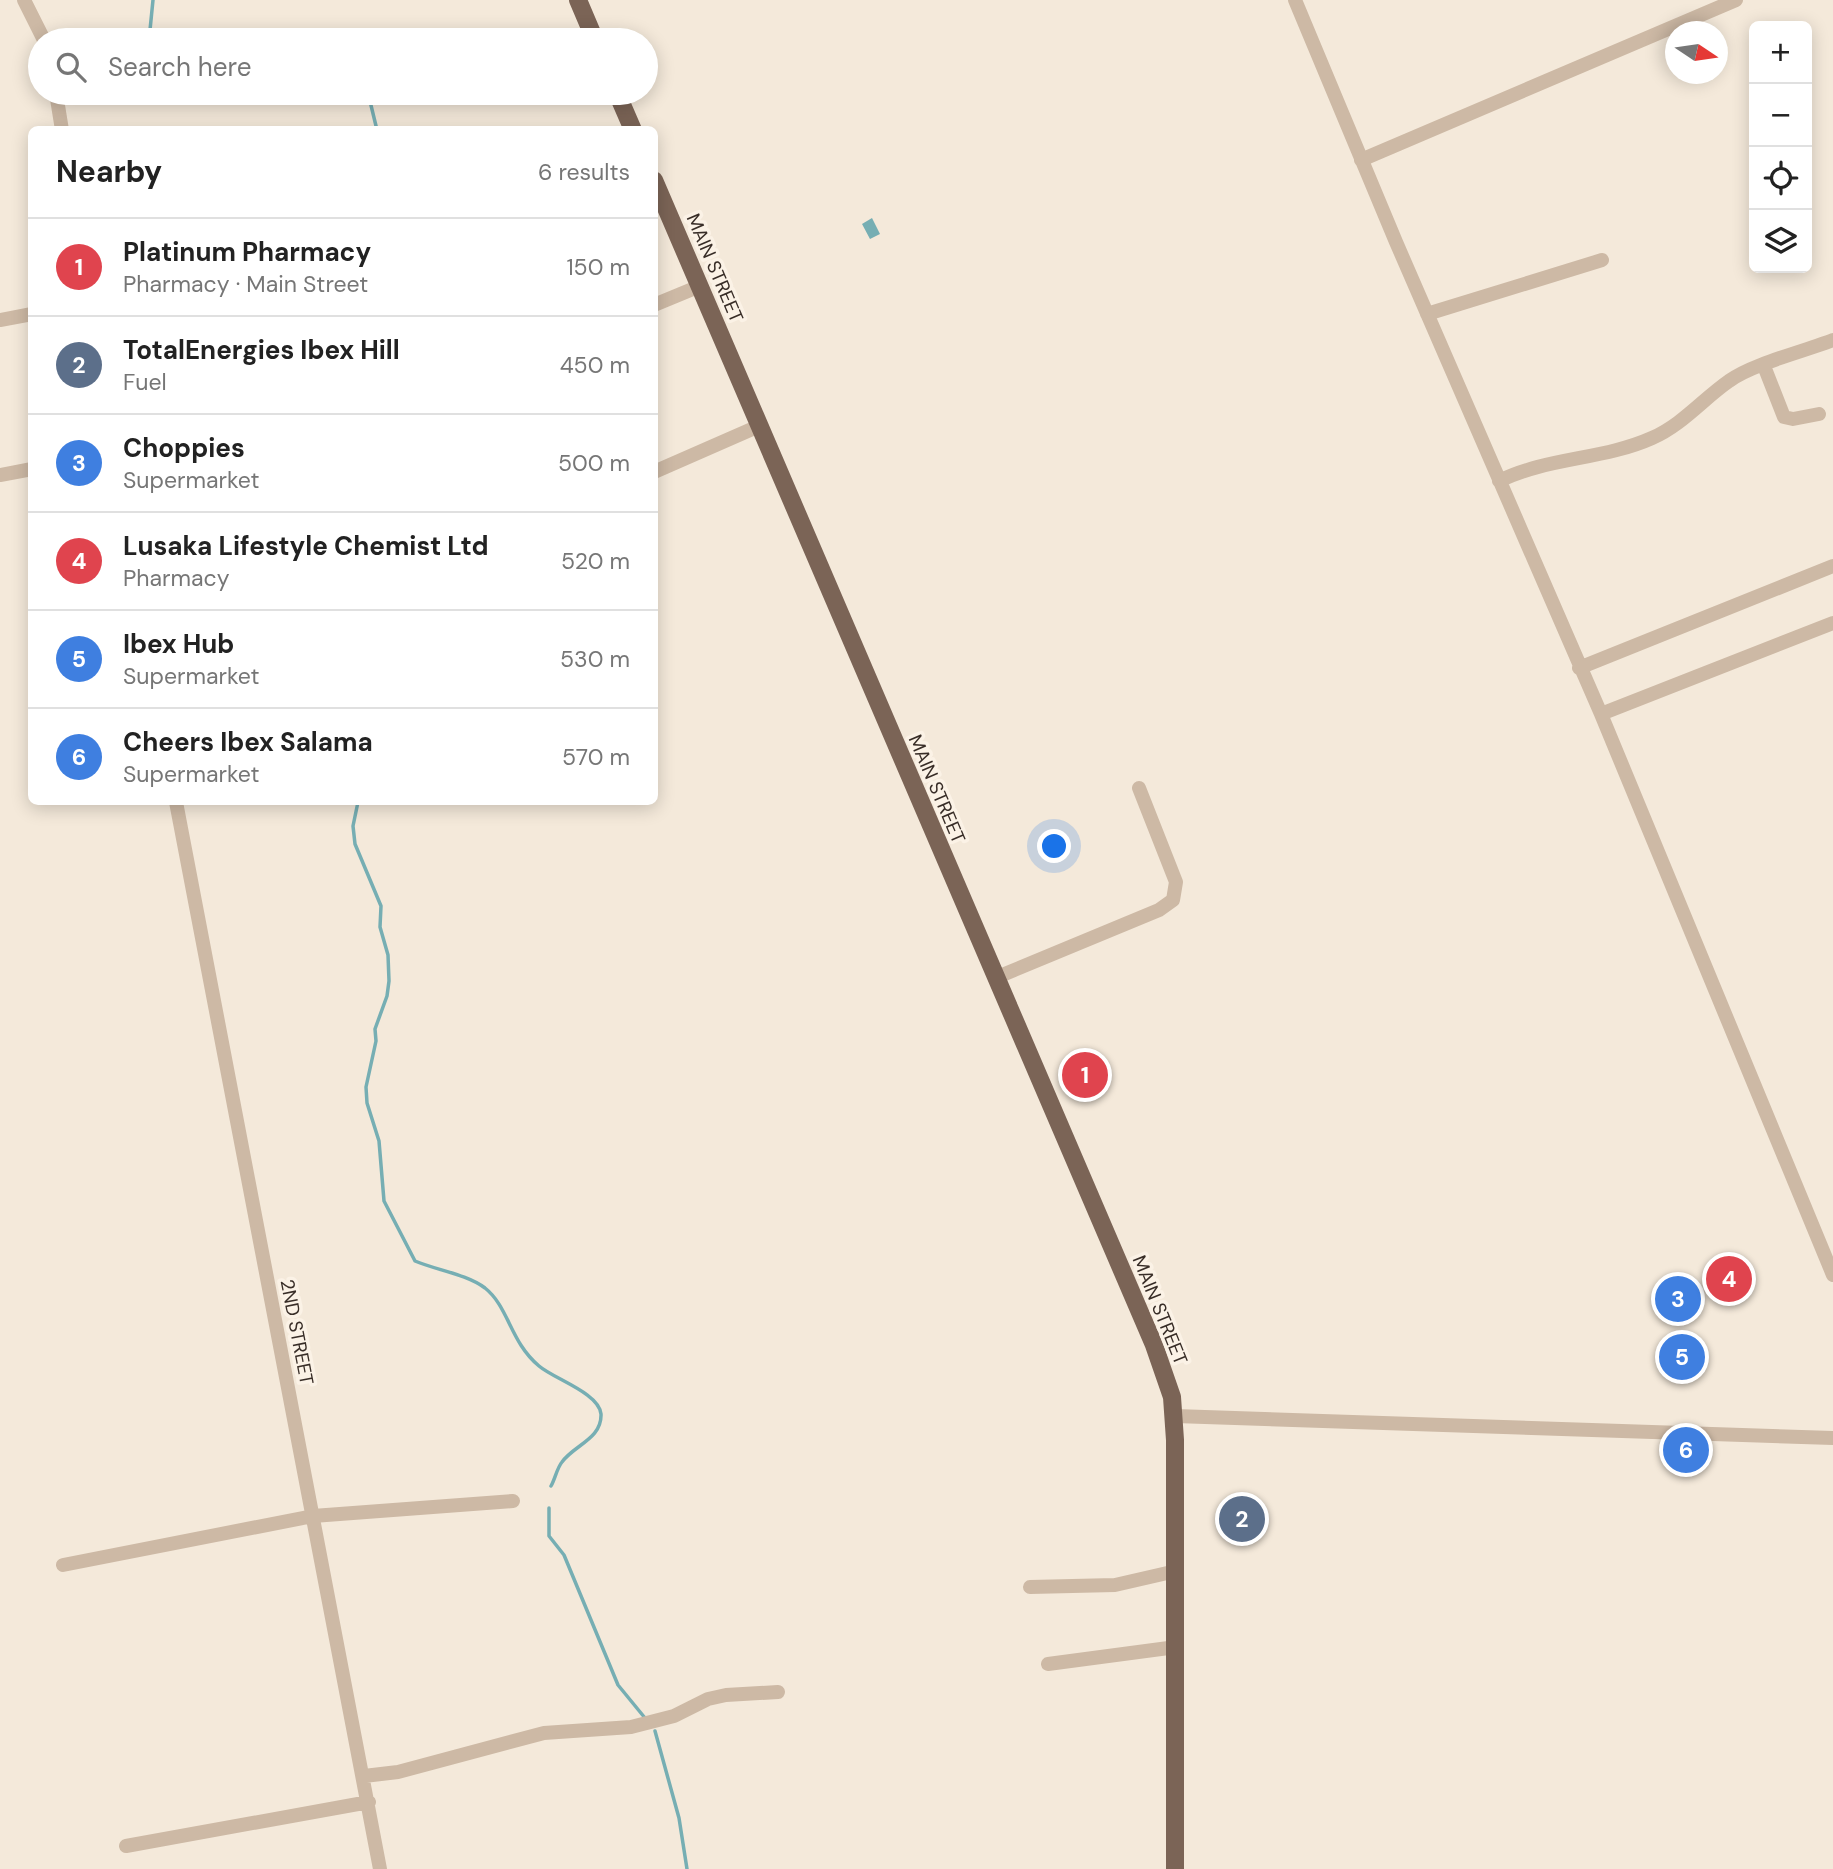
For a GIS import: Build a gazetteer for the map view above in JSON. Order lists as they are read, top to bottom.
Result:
{
  "streets": {
    "main road": ["MAIN STREET"],
    "street": ["2ND STREET"]
  },
  "north": "right",
  "page": {
    "map_buttons": ["+", "−"],
    "search": "Search here",
    "heading": ["Nearby", "6 results"],
    "list": [
      {
        "mark": "1",
        "name": "Platinum Pharmacy",
        "note": "Pharmacy · Main Street",
        "value": "150 m"
      },
      {
        "mark": "2",
        "name": "TotalEnergies Ibex Hill",
        "note": "Fuel",
        "value": "450 m"
      },
      {
        "mark": "3",
        "name": "Choppies",
        "note": "Supermarket",
        "value": "500 m"
      },
      {
        "mark": "4",
        "name": "Lusaka Lifestyle Chemist Ltd",
        "note": "Pharmacy",
        "value": "520 m"
      },
      {
        "mark": "5",
        "name": "Ibex Hub",
        "note": "Supermarket",
        "value": "530 m"
      },
      {
        "mark": "6",
        "name": "Cheers Ibex Salama",
        "note": "Supermarket",
        "value": "570 m"
      }
    ],
    "pins": [
      "1",
      "4",
      "3",
      "5",
      "6",
      "2"
    ]
  }
}
